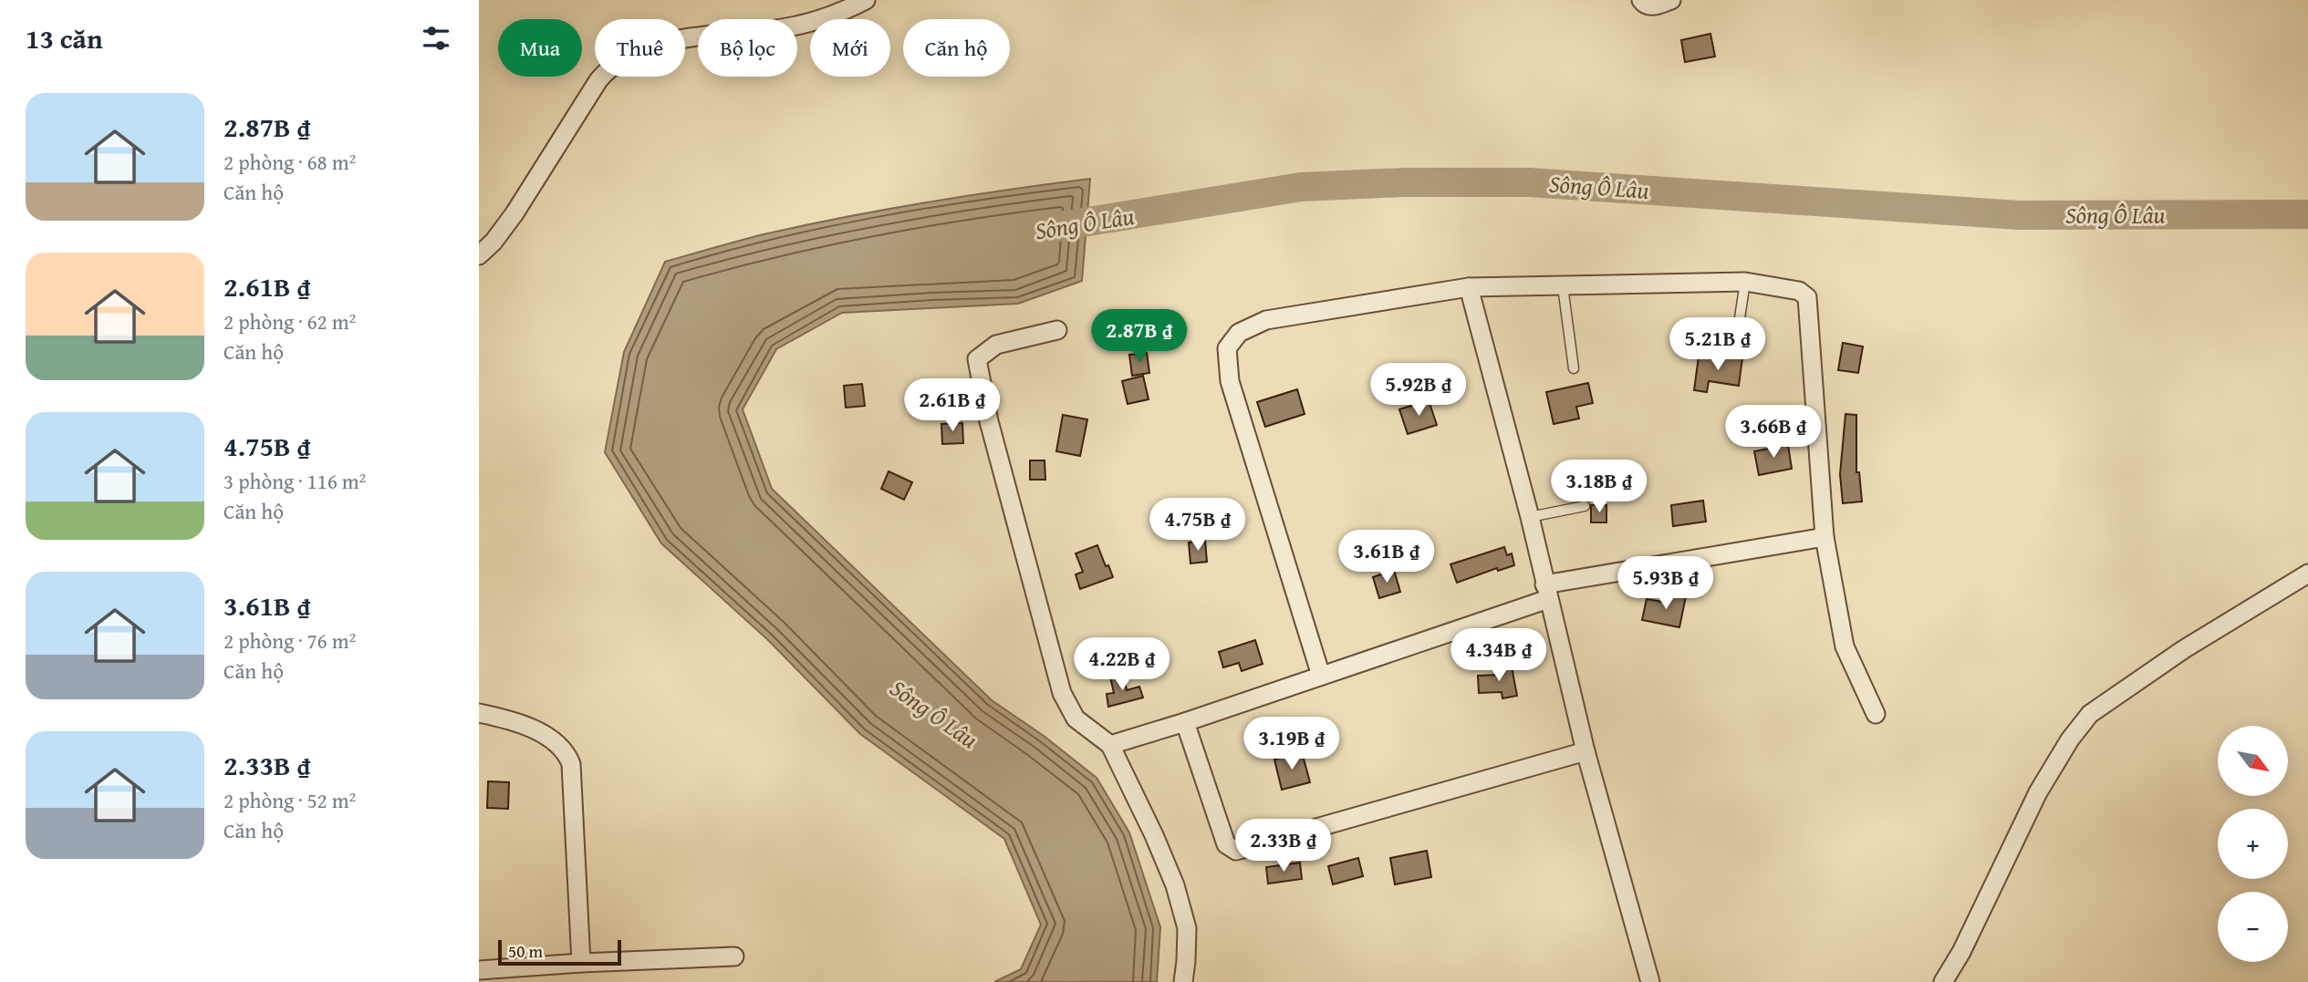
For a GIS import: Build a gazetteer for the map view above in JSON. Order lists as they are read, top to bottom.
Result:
{
  "water": ["Sông Ô Lâu"],
  "scale_bar": "50 m",
  "north": "bottom right",
  "page": {
    "heading": "13 căn",
    "chip": [
      "Mua",
      "Thuê",
      "Bộ lọc",
      "Mới",
      "Căn hộ"
    ],
    "list": [
      {
        "name": "2.87B ₫",
        "note": "2 phòng · 68 m² · Căn hộ"
      },
      {
        "name": "2.61B ₫",
        "note": "2 phòng · 62 m² · Căn hộ"
      },
      {
        "name": "4.75B ₫",
        "note": "3 phòng · 116 m² · Căn hộ"
      },
      {
        "name": "3.61B ₫",
        "note": "2 phòng · 76 m² · Căn hộ"
      },
      {
        "name": "2.33B ₫",
        "note": "2 phòng · 52 m² · Căn hộ"
      }
    ],
    "price": [
      "2.87B ₫",
      "5.21B ₫",
      "5.92B ₫",
      "2.61B ₫",
      "3.66B ₫",
      "3.18B ₫",
      "4.75B ₫",
      "3.61B ₫",
      "5.93B ₫",
      "4.34B ₫",
      "4.22B ₫",
      "3.19B ₫",
      "2.33B ₫"
    ],
    "map_buttons": ["+", "−"],
    "scale": "50 m"
  }
}
